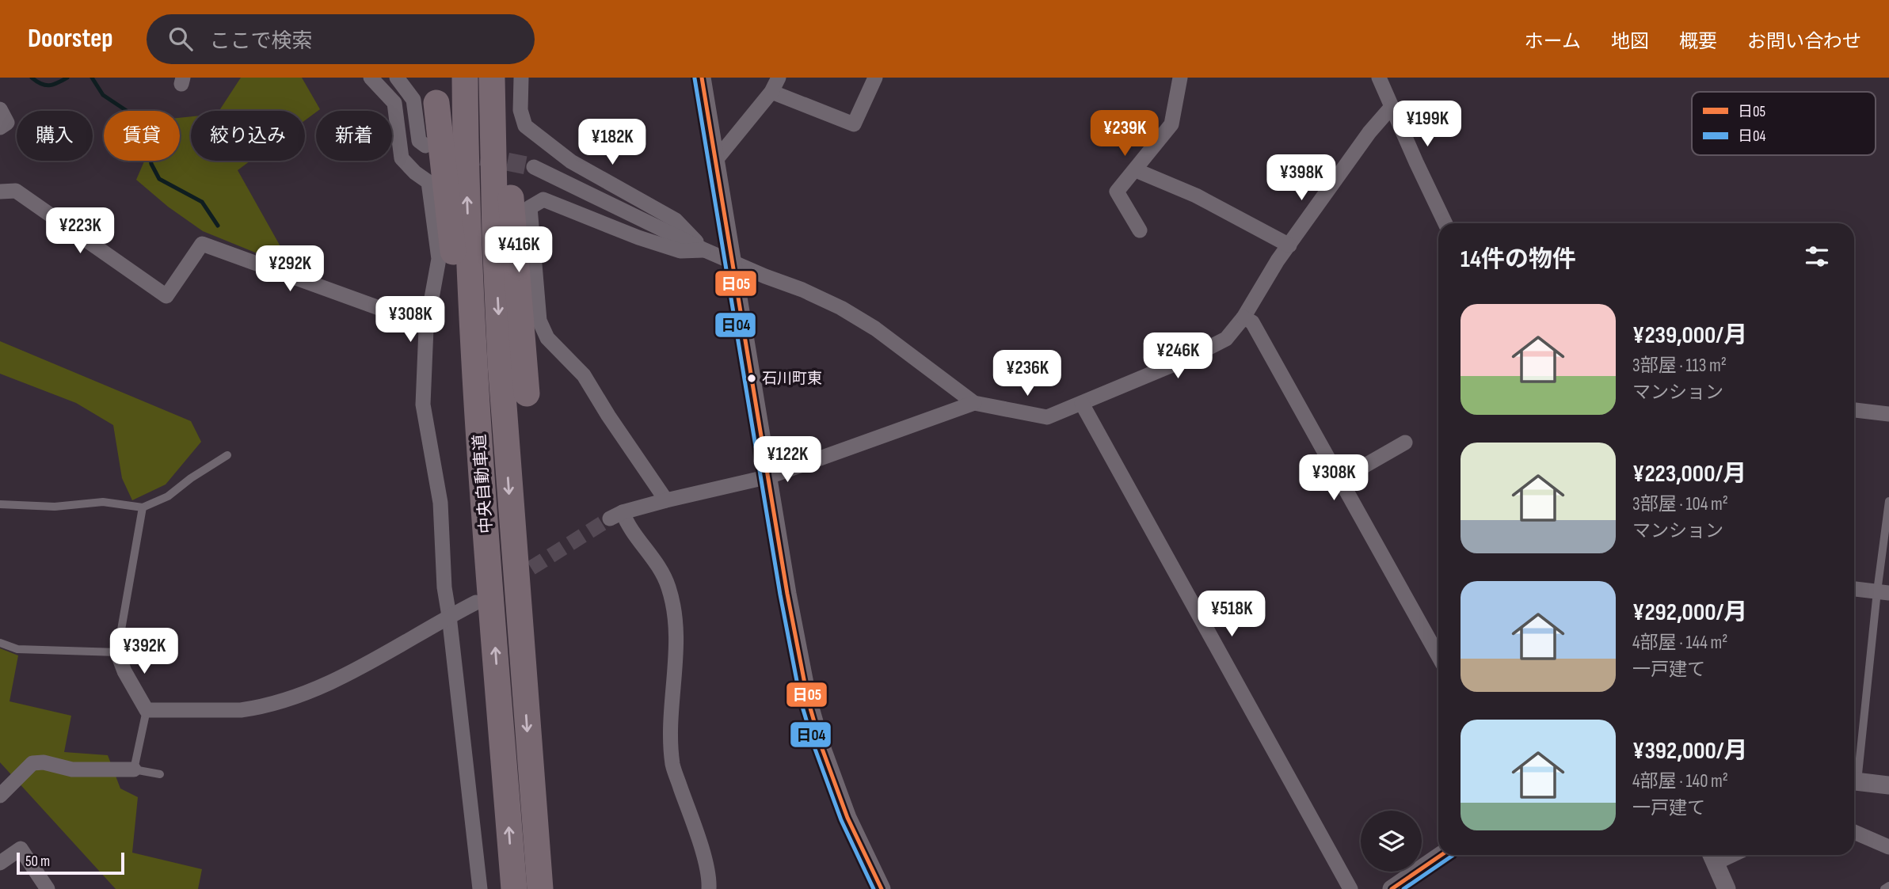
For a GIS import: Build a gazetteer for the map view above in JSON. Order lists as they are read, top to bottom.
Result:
{
  "streets": {
    "highway": ["中央自動車道"]
  },
  "places": ["石川町東"],
  "lines": ["transit line 日05", "transit line 日04"],
  "legend": ["日05", "日04"],
  "scale_bar": "50 m",
  "page": {
    "header": "Doorstep",
    "search": "ここで検索",
    "nav": [
      "ホーム",
      "地図",
      "概要",
      "お問い合わせ"
    ],
    "price": [
      "¥199K",
      "¥239K",
      "¥182K",
      "¥398K",
      "¥223K",
      "¥416K",
      "¥292K",
      "¥308K",
      "¥246K",
      "¥236K",
      "¥122K",
      "¥308K",
      "¥518K",
      "¥392K"
    ],
    "chip": [
      "購入",
      "賃貸",
      "絞り込み",
      "新着"
    ],
    "heading": "14件の物件",
    "list": [
      {
        "name": "¥239,000/月",
        "note": "3部屋 · 113 m² · マンション"
      },
      {
        "name": "¥223,000/月",
        "note": "3部屋 · 104 m² · マンション"
      },
      {
        "name": "¥292,000/月",
        "note": "4部屋 · 144 m² · 一戸建て"
      },
      {
        "name": "¥392,000/月",
        "note": "4部屋 · 140 m² · 一戸建て"
      }
    ],
    "scale": "50 m"
  }
}
